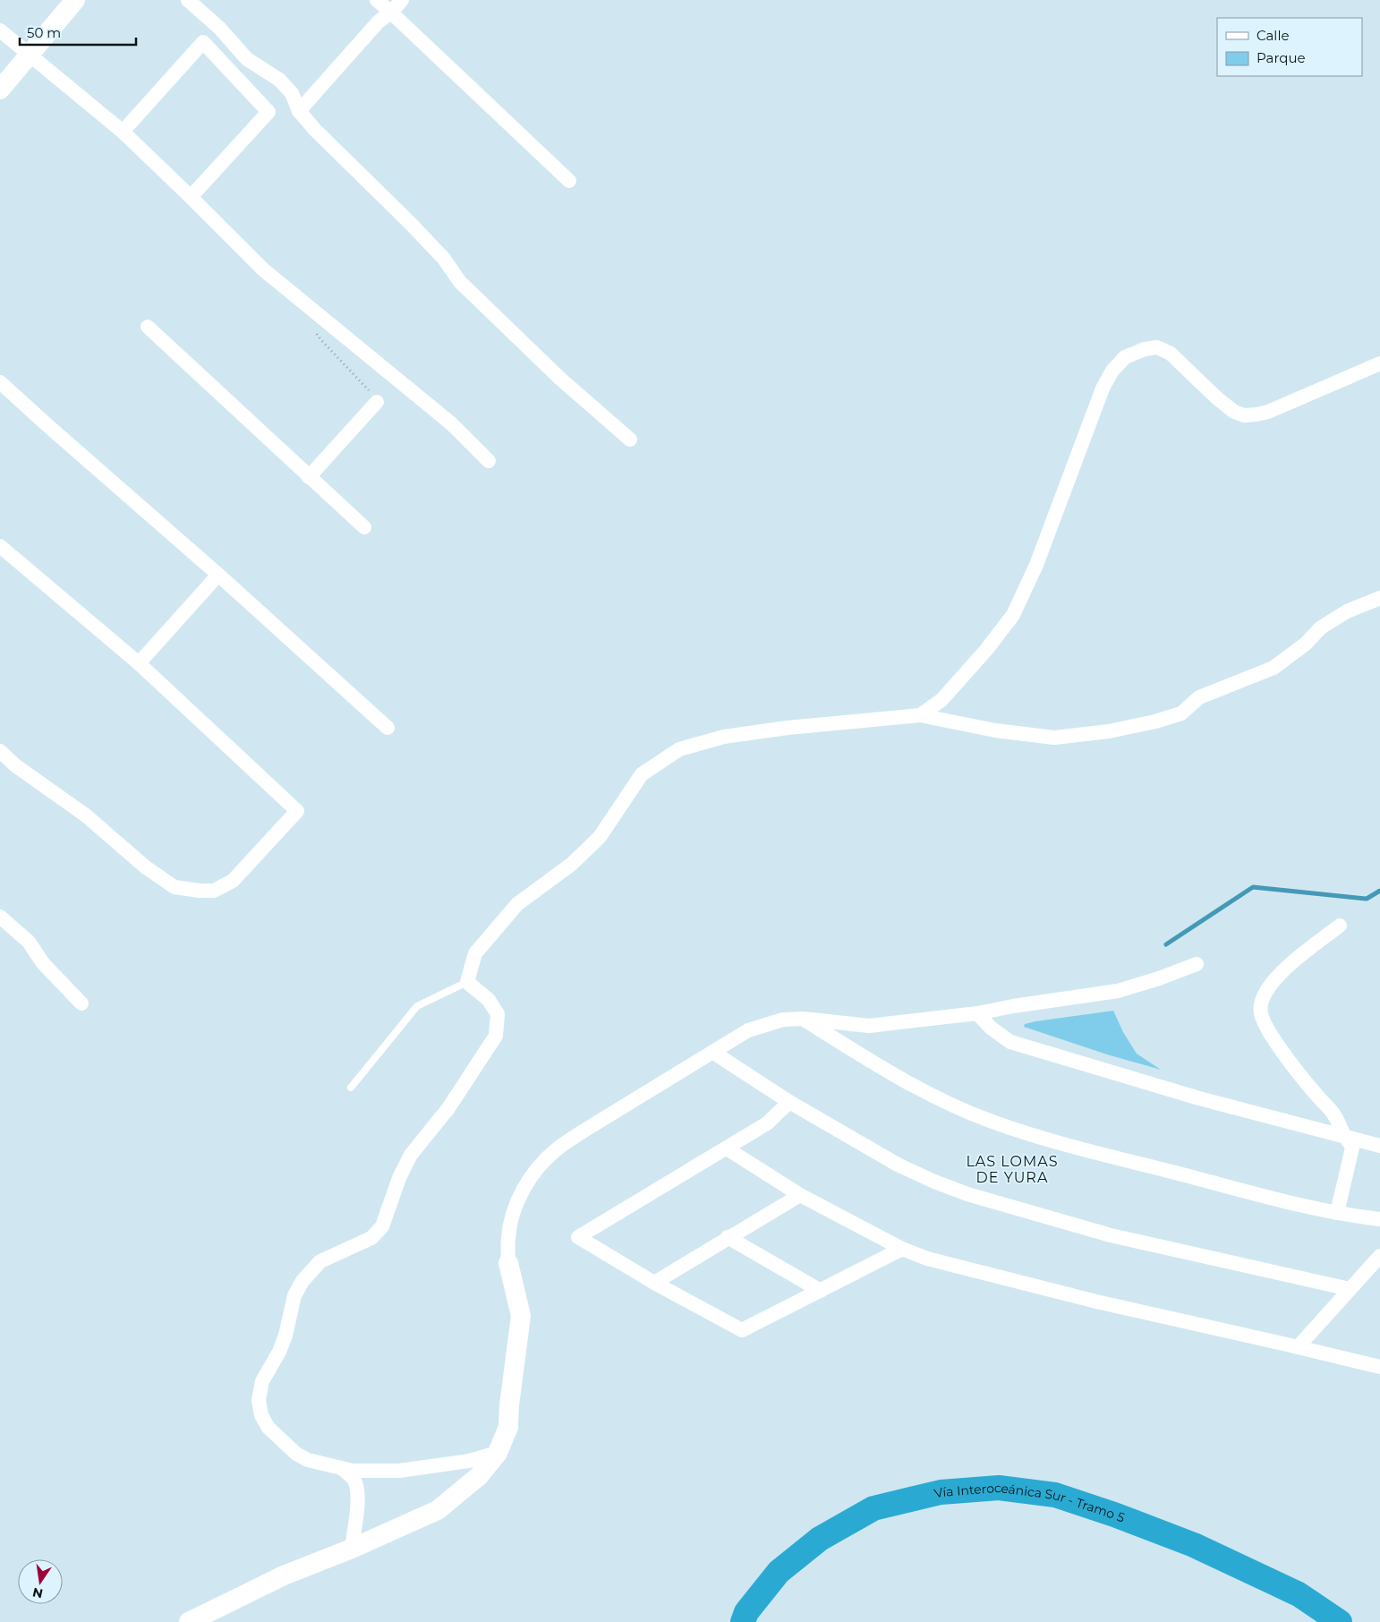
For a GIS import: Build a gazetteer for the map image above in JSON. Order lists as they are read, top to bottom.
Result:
{
  "streets": {
    "highway": ["Vía Interoceánica Sur - Tramo 5"]
  },
  "districts": ["LAS LOMAS DE YURA"],
  "legend": ["Calle", "Parque"],
  "scale_bar": "50 m",
  "north": "bottom"
}
